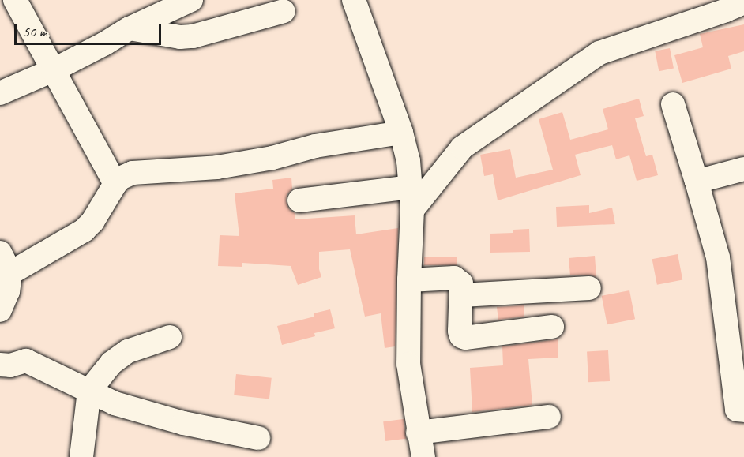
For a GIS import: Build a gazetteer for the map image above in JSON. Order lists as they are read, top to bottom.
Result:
{
  "scale_bar": "50 m"
}
